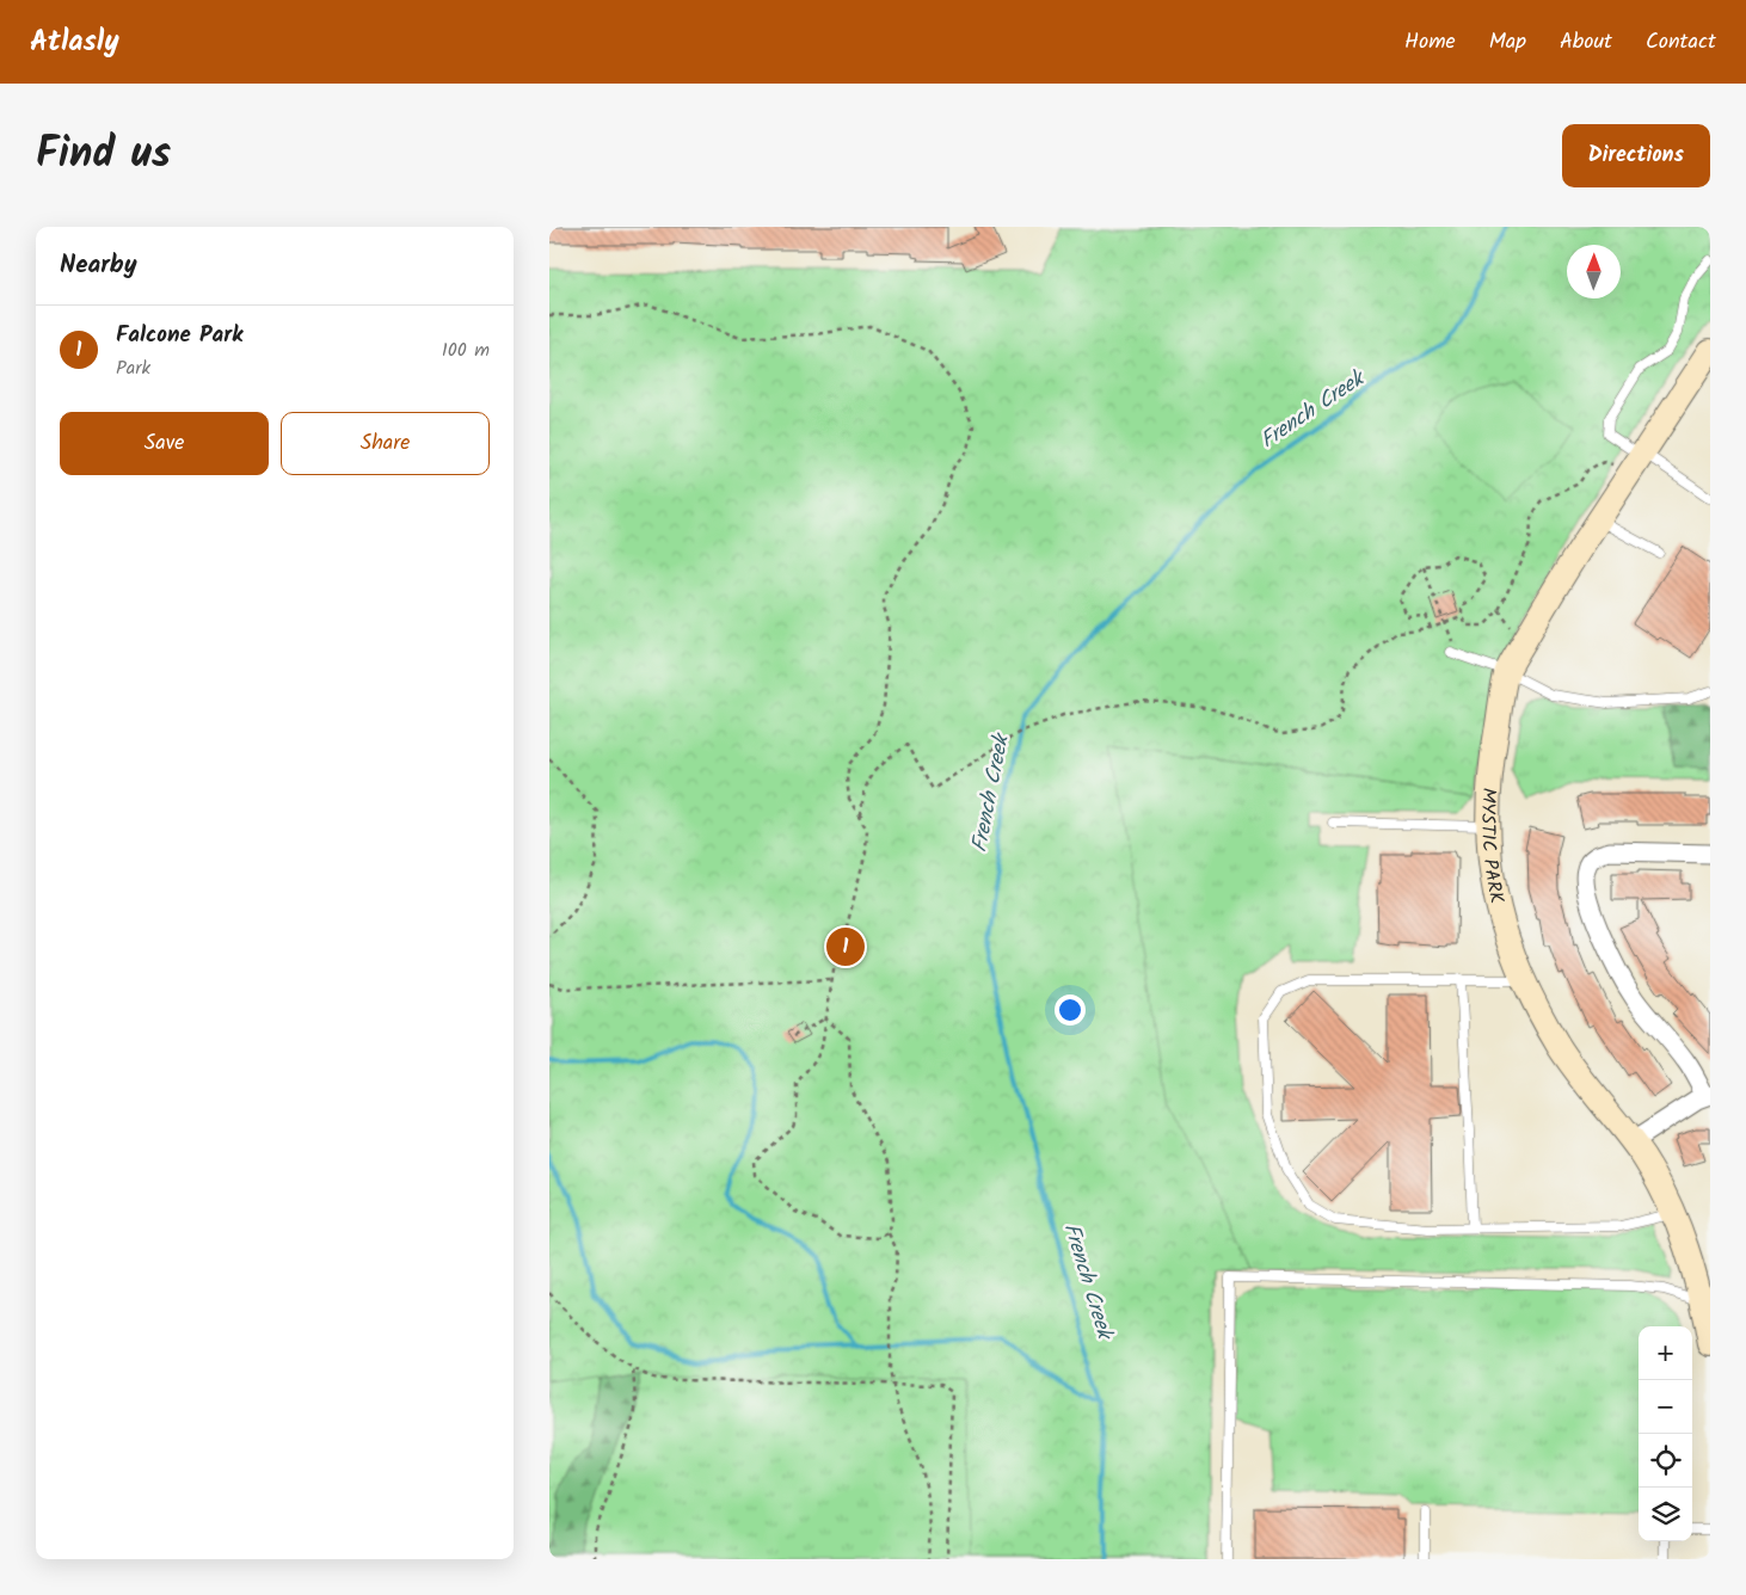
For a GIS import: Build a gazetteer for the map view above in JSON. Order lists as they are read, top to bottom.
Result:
{
  "streets": {
    "street": ["MYSTIC PARK"]
  },
  "water": ["French Creek"],
  "north": "top",
  "page": {
    "header": "Atlasly",
    "nav": [
      "Home",
      "Map",
      "About",
      "Contact"
    ],
    "title": "Find us",
    "buttons": [
      "Directions",
      ["Save", "Share"]
    ],
    "heading": "Nearby",
    "list": [
      {
        "mark": "1",
        "name": "Falcone Park",
        "note": "Park",
        "value": "100 m"
      }
    ],
    "pins": "1",
    "map_buttons": ["+", "−"]
  }
}
